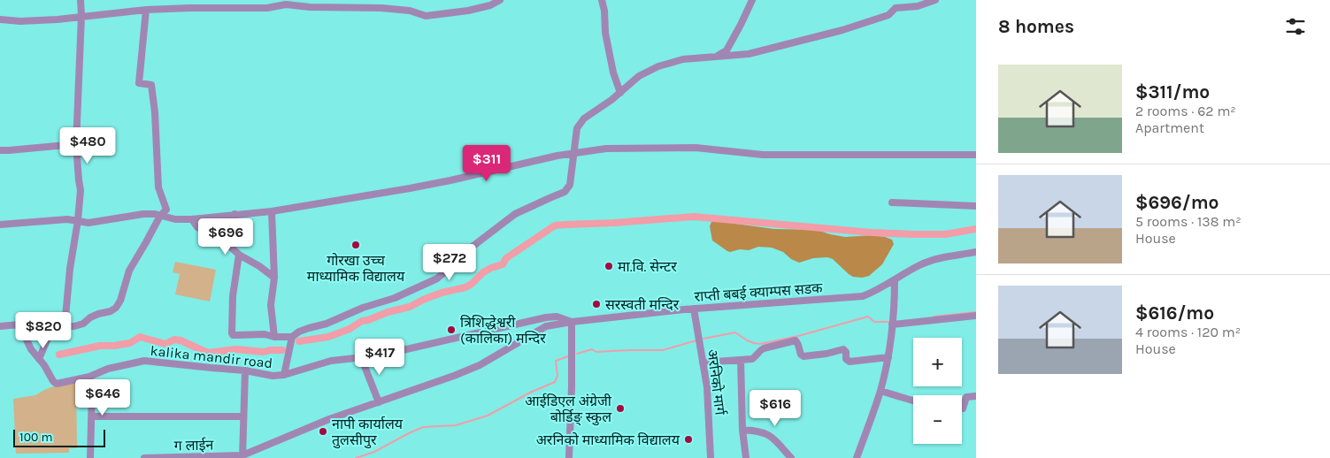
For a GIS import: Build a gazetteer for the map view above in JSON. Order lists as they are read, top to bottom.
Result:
{
  "streets": {
    "street": [
      "राप्ती बबई क्याम्पस सडक",
      "kalika mandir road",
      "अरनिको मार्ग",
      "ग लाईन"
    ]
  },
  "crossings": [
    ["राप्ती बबई क्याम्पस सडक", "kalika mandir road"],
    ["राप्ती बबई क्याम्पस सडक", "अरनिको मार्ग"],
    ["राप्ती बबई क्याम्पस सडक", "ग लाईन"]
  ],
  "places": [
    "गोरखा उच्च माध्यामिक विद्यालय",
    "मा.वि. सेन्टर",
    "सरस्वती मन्दिर",
    "त्रिशिद्धेश्वरी (कालिका) मन्दिर",
    "आईडिएल अंग्रेजी बोर्डिङ् स्कुल",
    "नापी कार्यालय तुलसीपुर",
    "अरनिको माध्यामिक विद्यालय"
  ],
  "scale_bar": "100 m",
  "page": {
    "heading": "8 homes",
    "list": [
      {
        "name": "$311/mo",
        "note": "2 rooms · 62 m² · Apartment"
      },
      {
        "name": "$696/mo",
        "note": "5 rooms · 138 m² · House"
      },
      {
        "name": "$616/mo",
        "note": "4 rooms · 120 m² · House"
      }
    ],
    "price": [
      "$480",
      "$311",
      "$696",
      "$272",
      "$820",
      "$417",
      "$646",
      "$616"
    ],
    "map_buttons": ["+", "−"],
    "scale": "100 m"
  }
}
